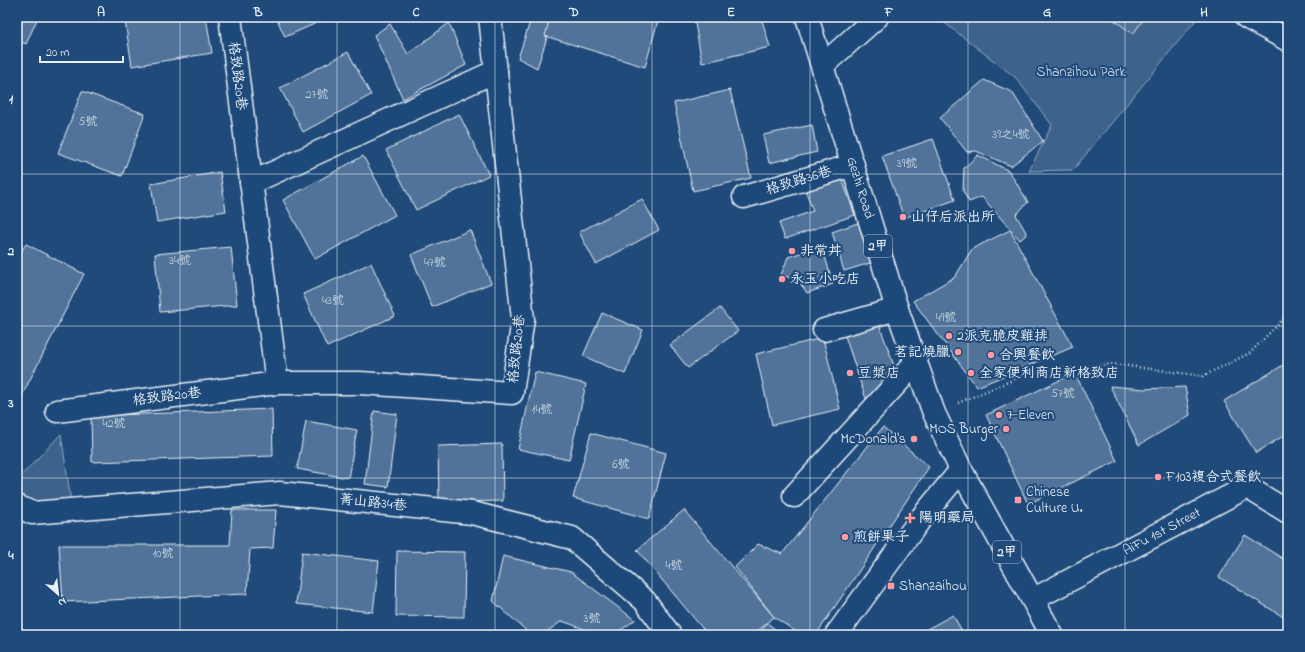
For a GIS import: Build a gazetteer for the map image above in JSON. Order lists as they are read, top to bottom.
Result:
{
  "streets": {
    "street": [
      "格致路20巷",
      "格致路36巷",
      "Gezhi Road",
      "2甲",
      "菁山路34巷",
      "AiFu 1st Street"
    ]
  },
  "crossings": [
    ["格致路36巷", "Gezhi Road"],
    ["Gezhi Road", "2甲"],
    ["2甲", "AiFu 1st Street"]
  ],
  "parks": ["Shanzihou Park"],
  "places": {
    "other": [
      "山仔后派出所",
      "非常丼",
      "永玉小吃店",
      "2派克脆皮雞排",
      "茗記燒臘",
      "合興餐飲",
      "豆漿店",
      "全家便利商店新格致店",
      "7-Eleven",
      "MOS Burger",
      "McDonald's",
      "F103複合式餐飲",
      "煎餅果子"
    ],
    "transit": ["Chinese Culture U.", "Shanzaihou"],
    "health": ["陽明藥局"]
  },
  "house_numbers": [
    "27號",
    "5號",
    "39之4號",
    "39號",
    "34號",
    "47號",
    "43號",
    "49號",
    "57號",
    "14號",
    "42號",
    "6號",
    "10號",
    "4號",
    "3號"
  ],
  "scale_bar": "20 m",
  "north": "bottom right",
  "grid": {
    "columns": [
      "A",
      "B",
      "C",
      "D",
      "E",
      "F",
      "G",
      "H"
    ],
    "rows": [
      "1",
      "2",
      "3",
      "4"
    ]
  }
}
